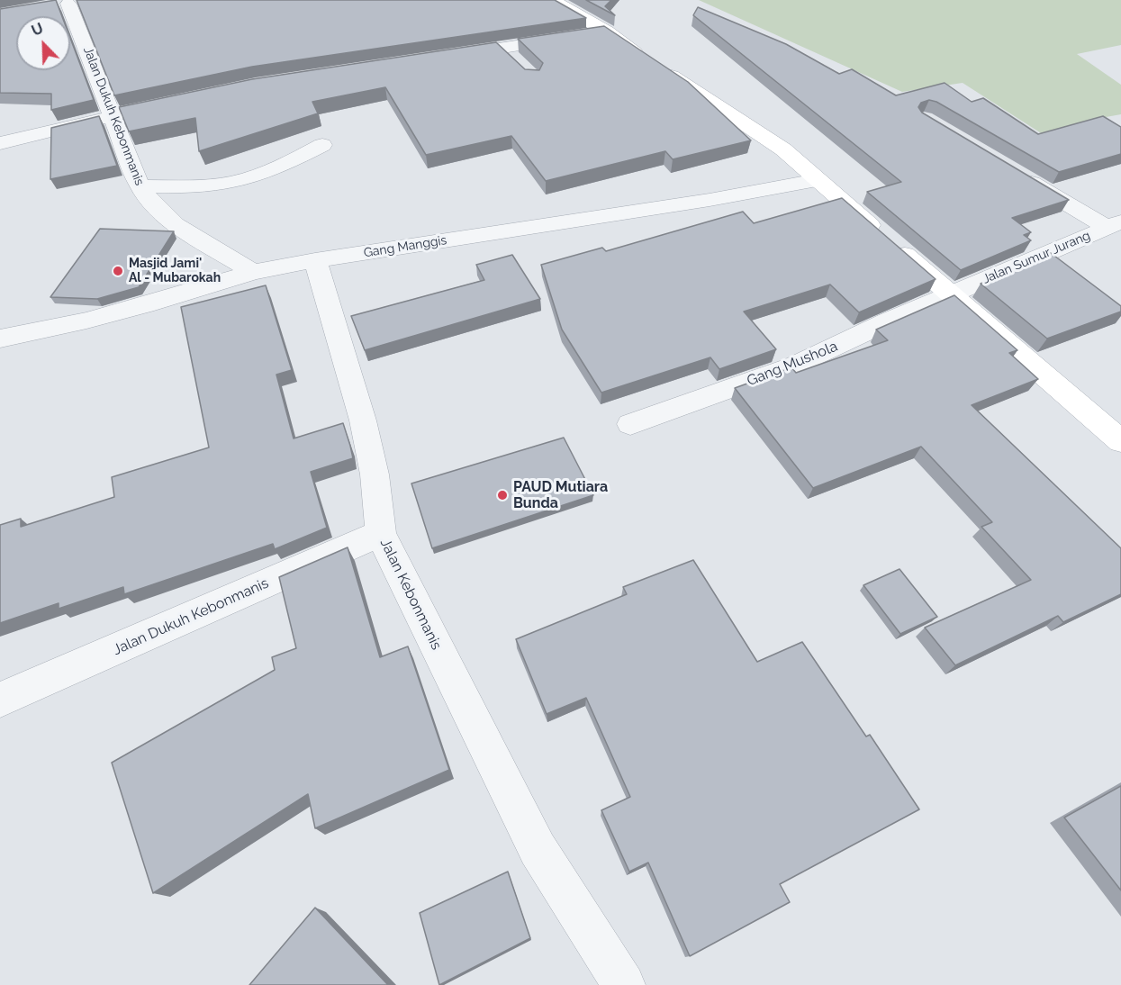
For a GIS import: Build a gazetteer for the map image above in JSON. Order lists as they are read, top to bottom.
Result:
{
  "streets": {
    "street": [
      "Jalan Dukuh Kebonmanis",
      "Gang Manggis",
      "Jalan Sumur Jurang",
      "Gang Mushola",
      "Jalan Kebonmanis"
    ]
  },
  "crossings": [
    ["Jalan Dukuh Kebonmanis", "Gang Manggis"],
    ["Jalan Dukuh Kebonmanis", "Jalan Kebonmanis"],
    ["Gang Manggis", "Jalan Kebonmanis"],
    ["Jalan Sumur Jurang", "Gang Mushola"]
  ],
  "places": ["Masjid Jami' Al - Mubarokah", "PAUD Mutiara Bunda"],
  "north": "top left"
}
